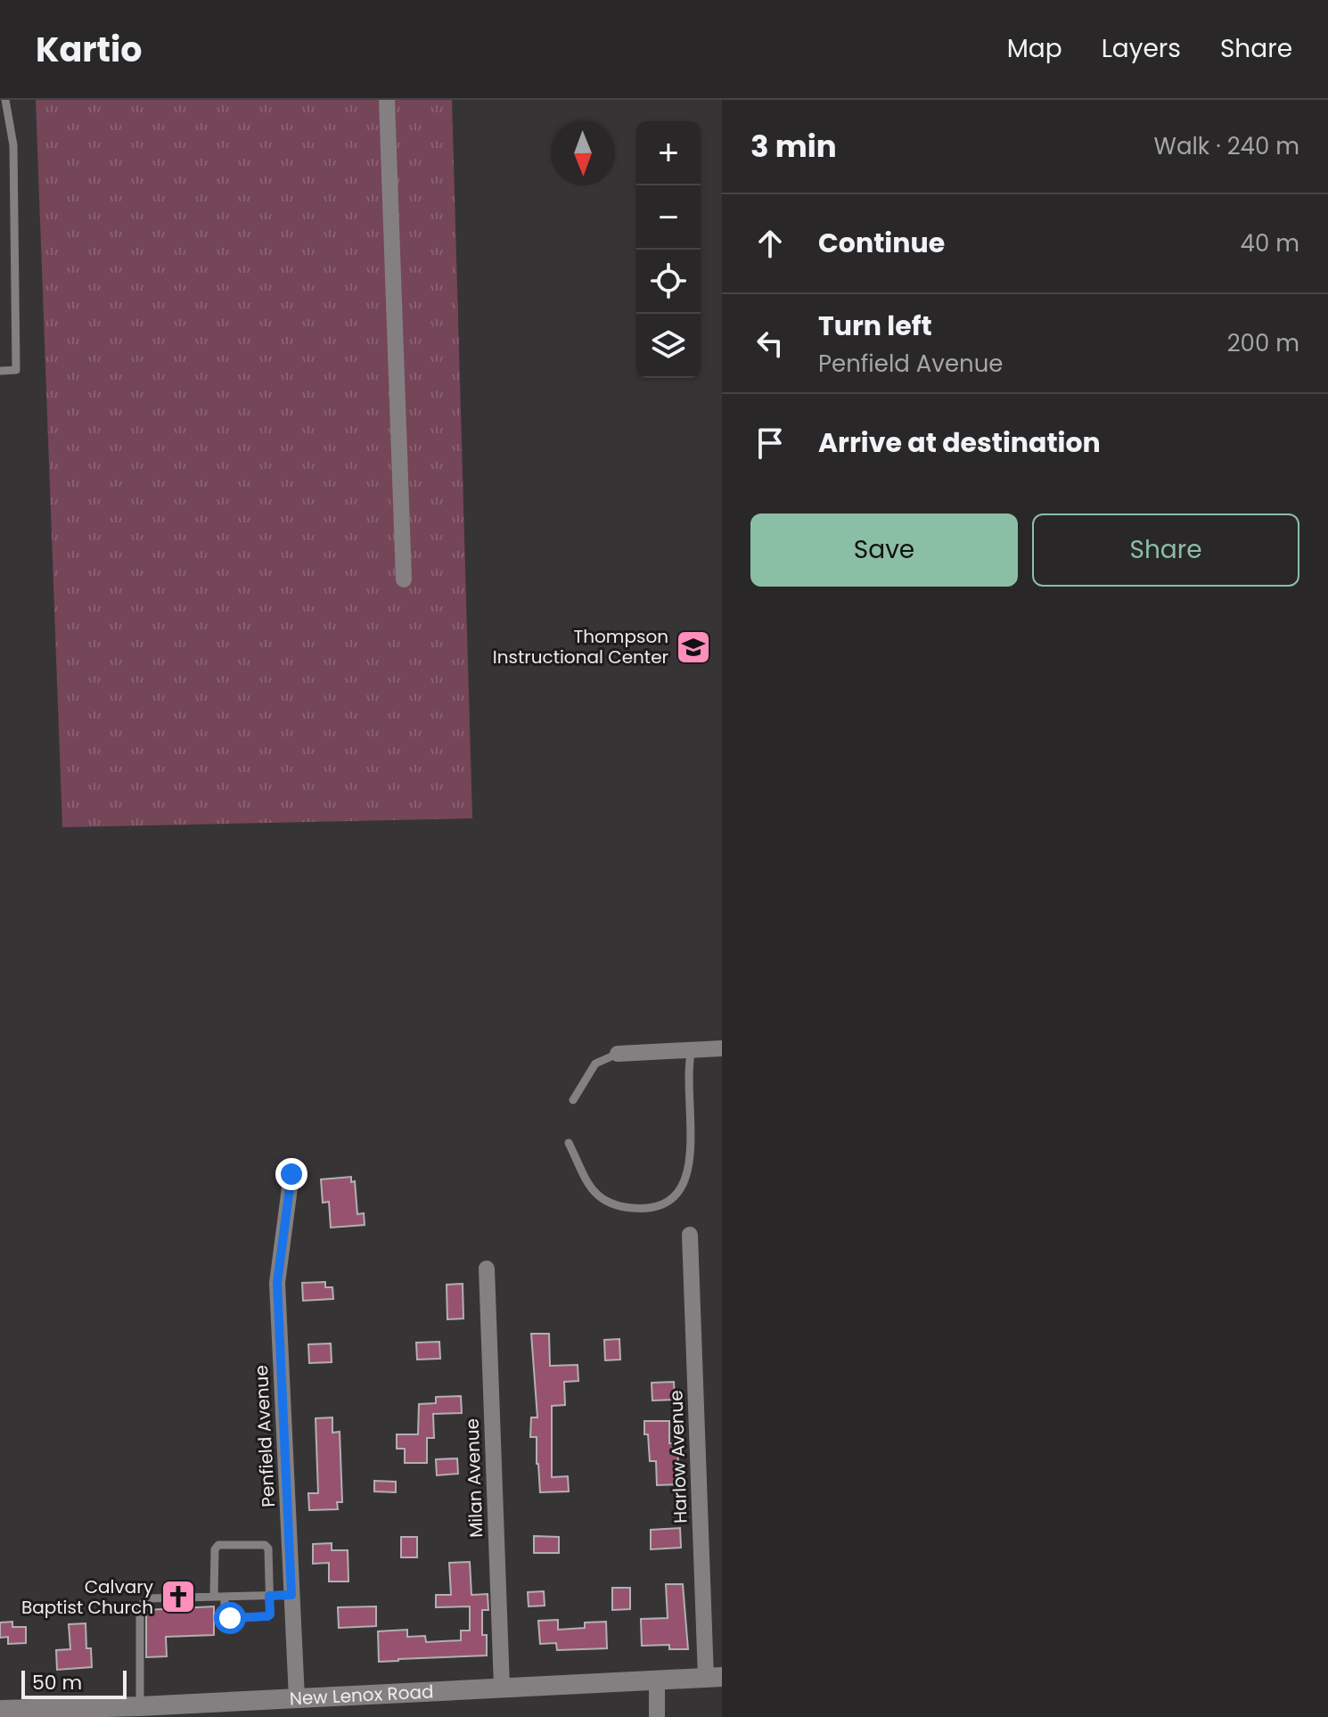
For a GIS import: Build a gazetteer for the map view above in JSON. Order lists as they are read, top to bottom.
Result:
{
  "streets": {
    "street": [
      "Penfield Avenue",
      "Harlow Avenue",
      "Milan Avenue",
      "New Lenox Road"
    ]
  },
  "crossings": [
    ["Penfield Avenue", "New Lenox Road"],
    ["Harlow Avenue", "New Lenox Road"],
    ["Milan Avenue", "New Lenox Road"]
  ],
  "places": {
    "school or university": ["Thompson Instructional Center"],
    "church": ["Calvary Baptist Church"]
  },
  "scale_bar": "50 m",
  "north": "bottom",
  "page": {
    "header": "Kartio",
    "nav": ["Map", "Layers", "Share"],
    "heading": ["3 min", "Walk · 240 m"],
    "map_buttons": ["+", "−"],
    "list": [
      ["Continue", "40 m"],
      ["Turn left", "Penfield Avenue", "200 m"],
      "Arrive at destination"
    ],
    "buttons": ["Save", "Share"],
    "scale": "50 m"
  }
}
